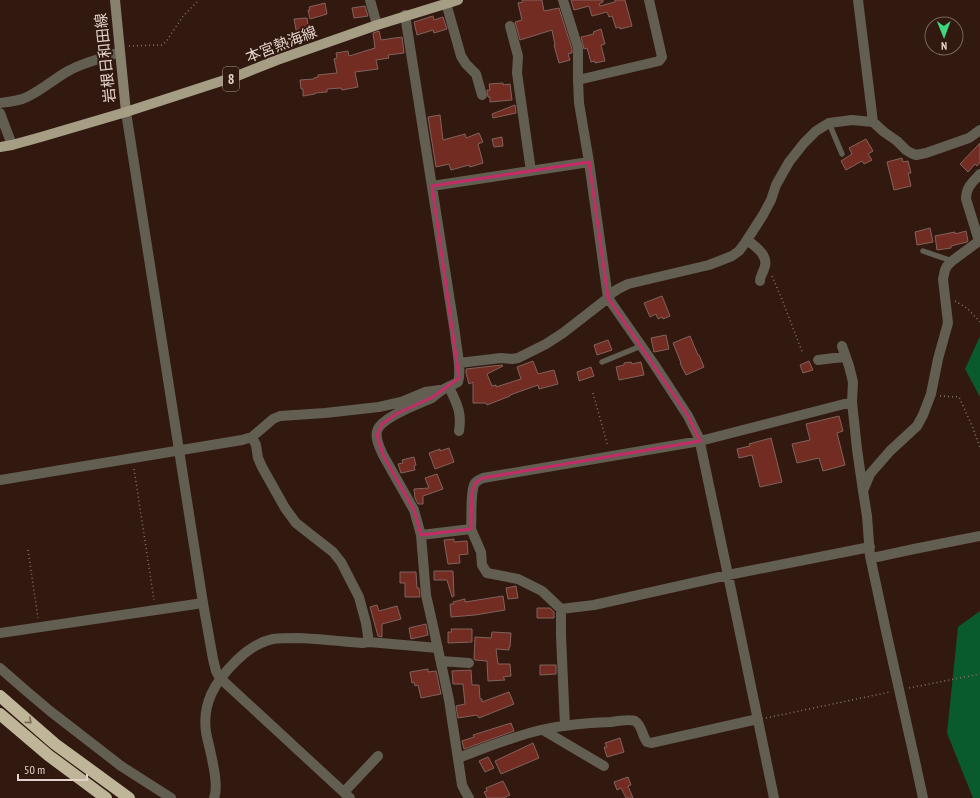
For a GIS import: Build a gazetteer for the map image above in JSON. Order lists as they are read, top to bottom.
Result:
{
  "streets": {
    "main road": ["本宮熱海線", "岩根日和田線", "8"]
  },
  "crossings": [
    ["本宮熱海線", "岩根日和田線"]
  ],
  "scale_bar": "50 m",
  "north": "bottom"
}
